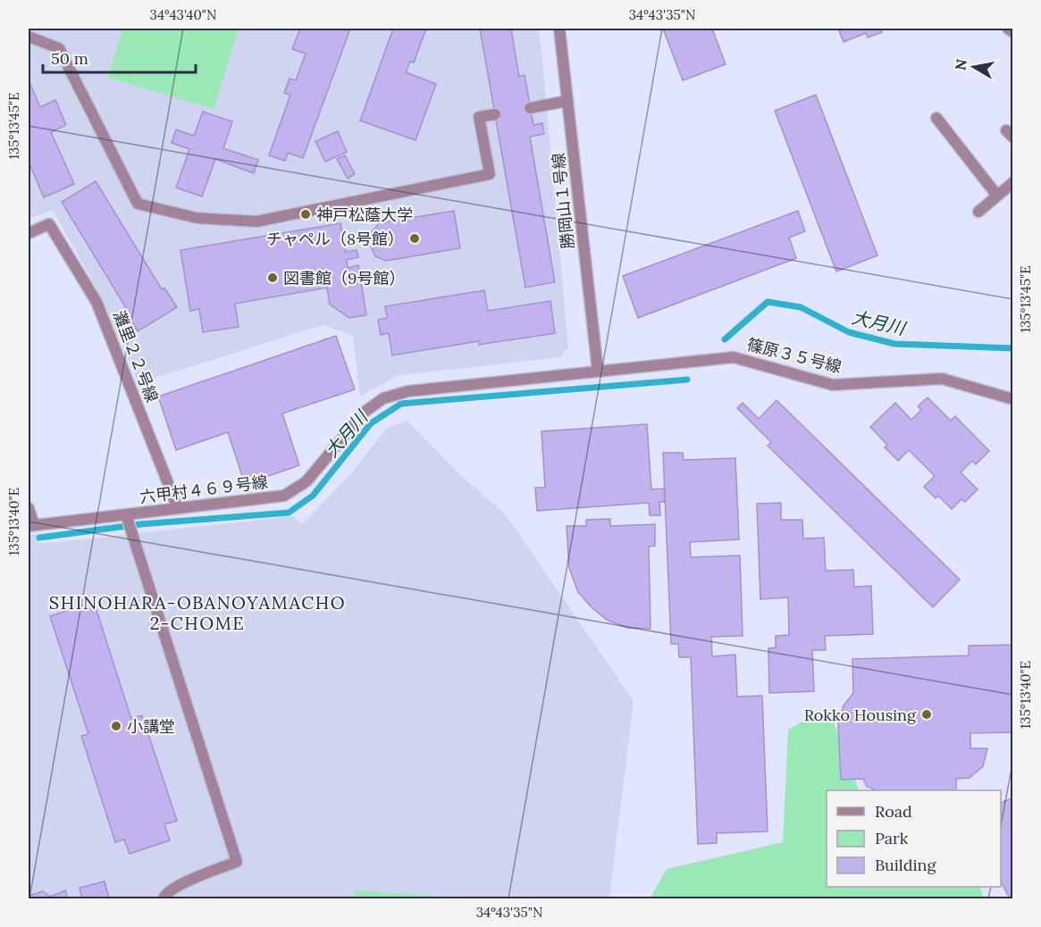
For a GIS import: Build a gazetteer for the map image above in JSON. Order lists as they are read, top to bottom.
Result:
{
  "streets": {
    "street": [
      "勝岡山１号線",
      "篠原３５号線",
      "灘里２２号線",
      "六甲村４６９号線"
    ]
  },
  "crossings": [
    ["勝岡山１号線", "篠原３５号線"],
    ["勝岡山１号線", "六甲村４６９号線"],
    ["篠原３５号線", "六甲村４６９号線"],
    ["灘里２２号線", "六甲村４６９号線"]
  ],
  "districts": ["SHINOHARA-OBANOYAMACHO 2-CHOME"],
  "water": ["大月川"],
  "places": [
    "神戸松蔭大学",
    "チャペル（8号館）",
    "図書館（9号館）",
    "Rokko Housing",
    "小講堂"
  ],
  "legend": ["Road", "Park", "Building"],
  "scale_bar": "50 m",
  "north": "left",
  "coordinates": [
    "34°43'40\"N",
    "34°43'35\"N",
    "135°13'45\"E",
    "135°13'40\"E"
  ]
}
